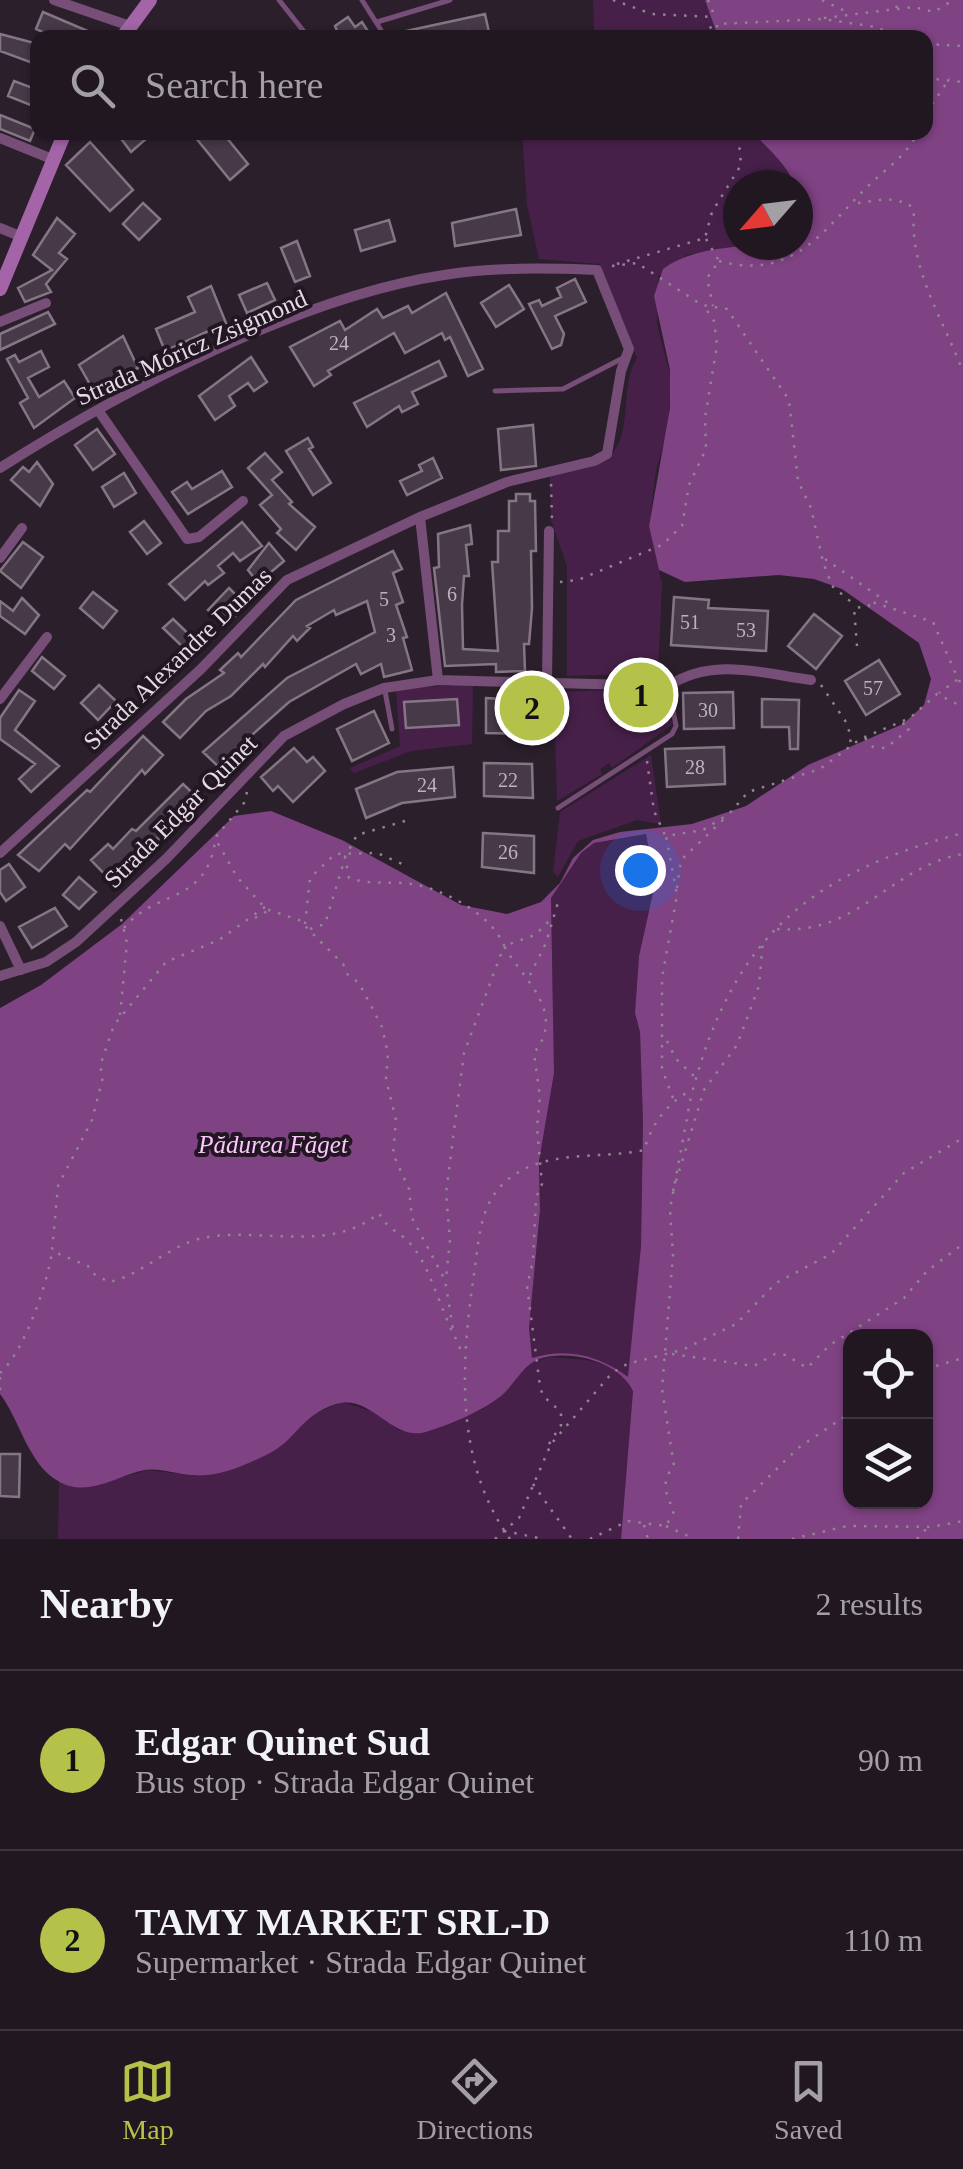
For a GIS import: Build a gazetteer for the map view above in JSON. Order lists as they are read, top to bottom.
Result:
{
  "streets": {
    "street": ["Strada Móricz Zsigmond", "Strada Alexandre Dumas", "Strada Edgar Quinet"]
  },
  "crossings": [
    ["Strada Móricz Zsigmond", "Strada Alexandre Dumas"]
  ],
  "parks": ["Pădurea Făget"],
  "house_numbers": [
    "24",
    "6",
    "5",
    "51",
    "53",
    "3",
    "57",
    "30",
    "28",
    "22",
    "24",
    "26"
  ],
  "north": "bottom left",
  "page": {
    "search": "Search here",
    "pins": ["1", "2"],
    "heading": ["Nearby", "2 results"],
    "list": [
      {
        "mark": "1",
        "name": "Edgar Quinet Sud",
        "note": "Bus stop · Strada Edgar Quinet",
        "value": "90 m"
      },
      {
        "mark": "2",
        "name": "TAMY MARKET SRL-D",
        "note": "Supermarket · Strada Edgar Quinet",
        "value": "110 m"
      }
    ],
    "nav": ["Map", "Directions", "Saved"]
  }
}
